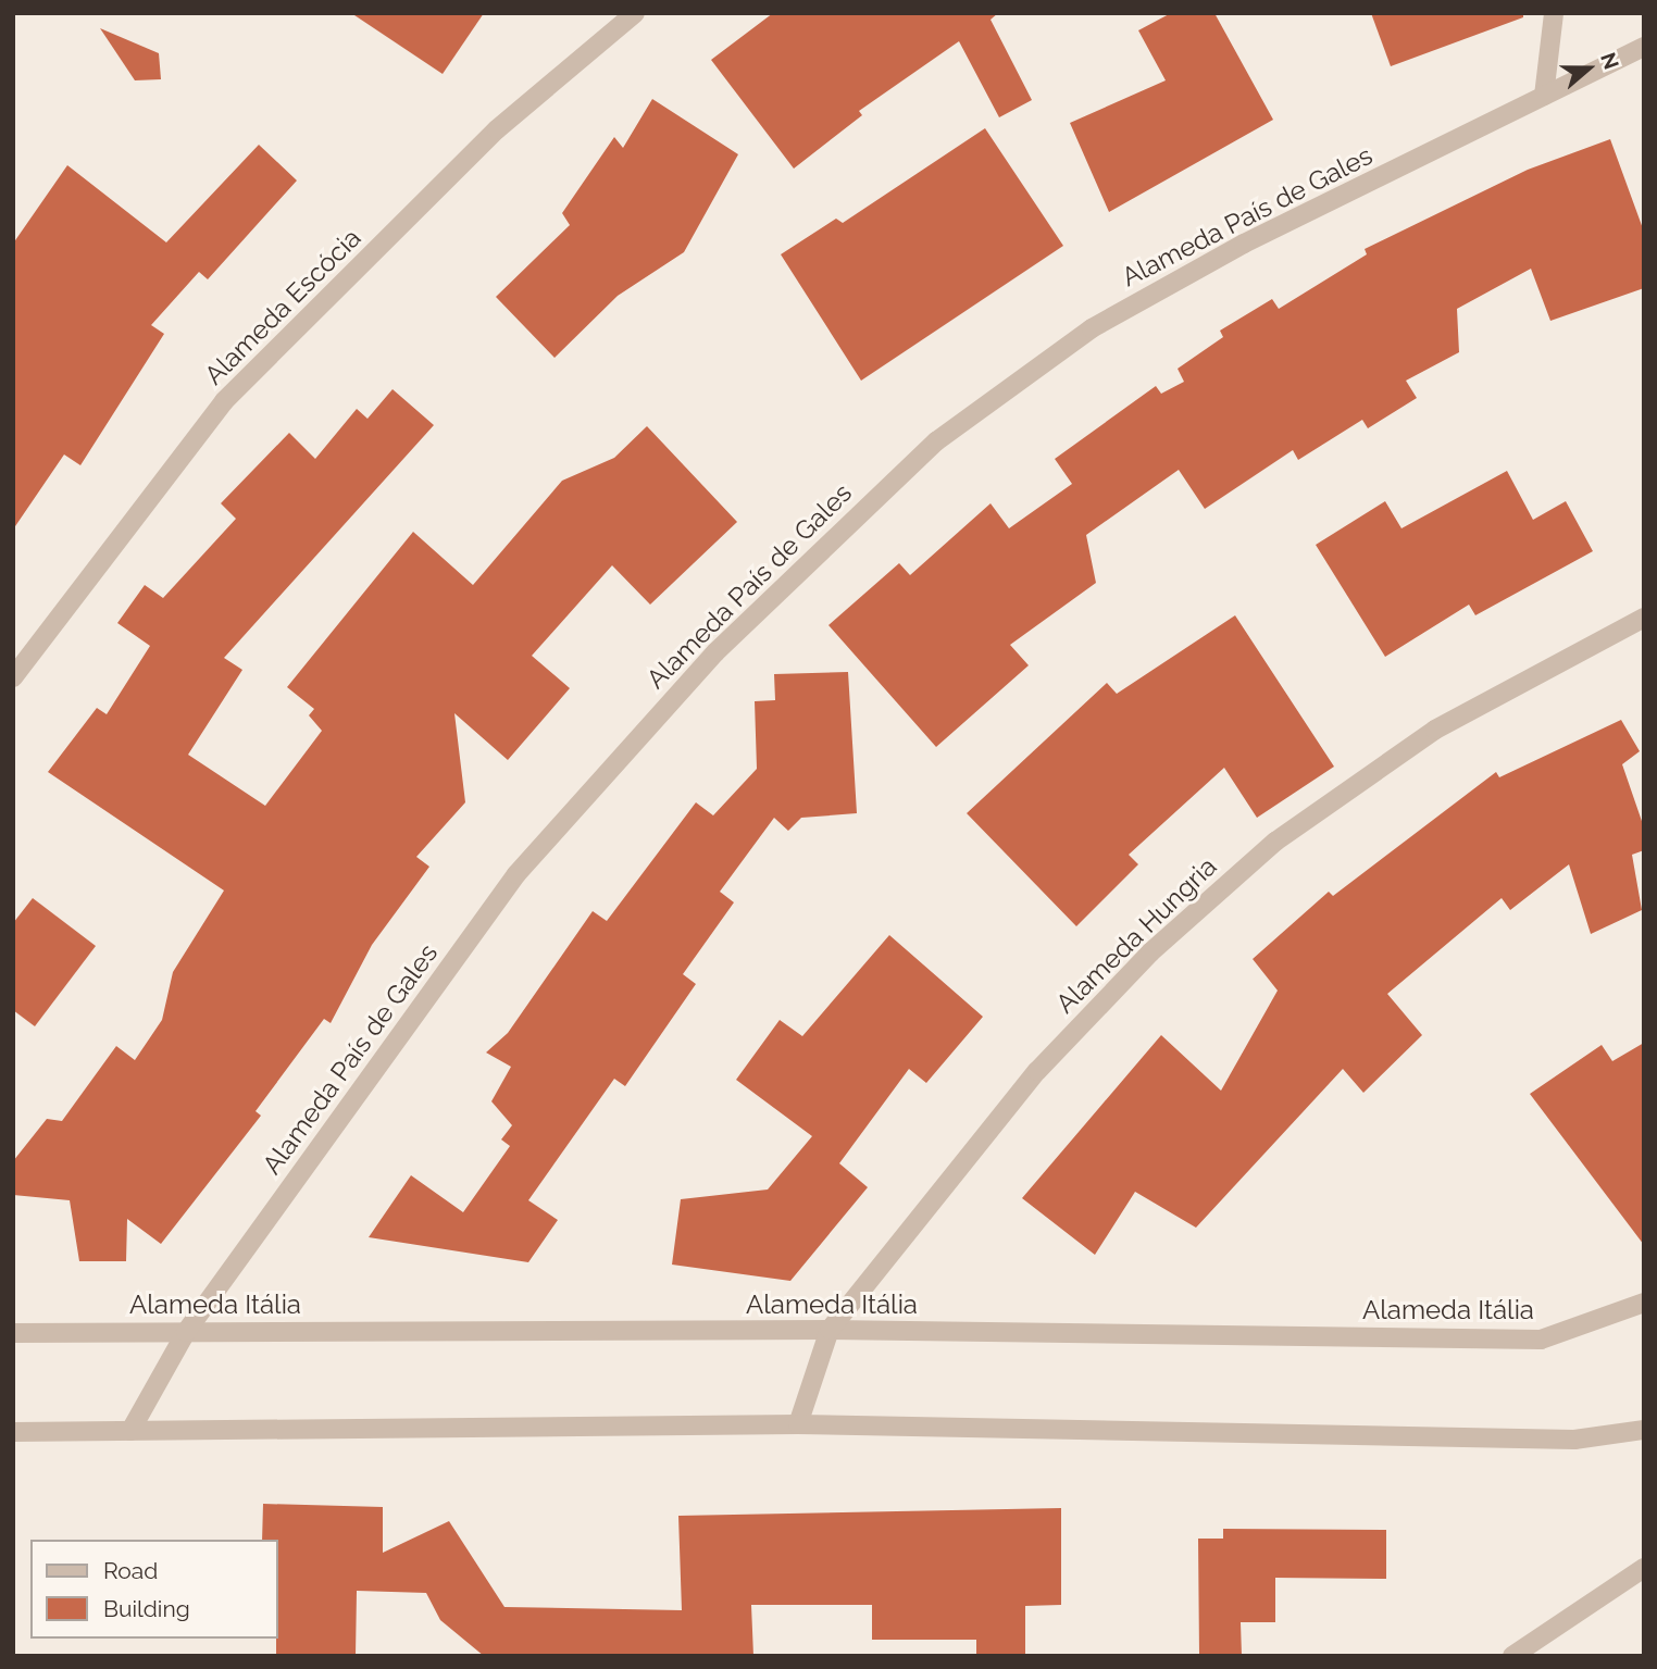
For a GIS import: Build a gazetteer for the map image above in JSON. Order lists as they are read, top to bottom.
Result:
{
  "streets": {
    "street": [
      "Alameda País de Gales",
      "Alameda Escócia",
      "Alameda Hungria",
      "Alameda Itália"
    ]
  },
  "crossings": [
    ["Alameda País de Gales", "Alameda Itália"],
    ["Alameda Hungria", "Alameda Itália"]
  ],
  "legend": ["Road", "Building"],
  "north": "right"
}
